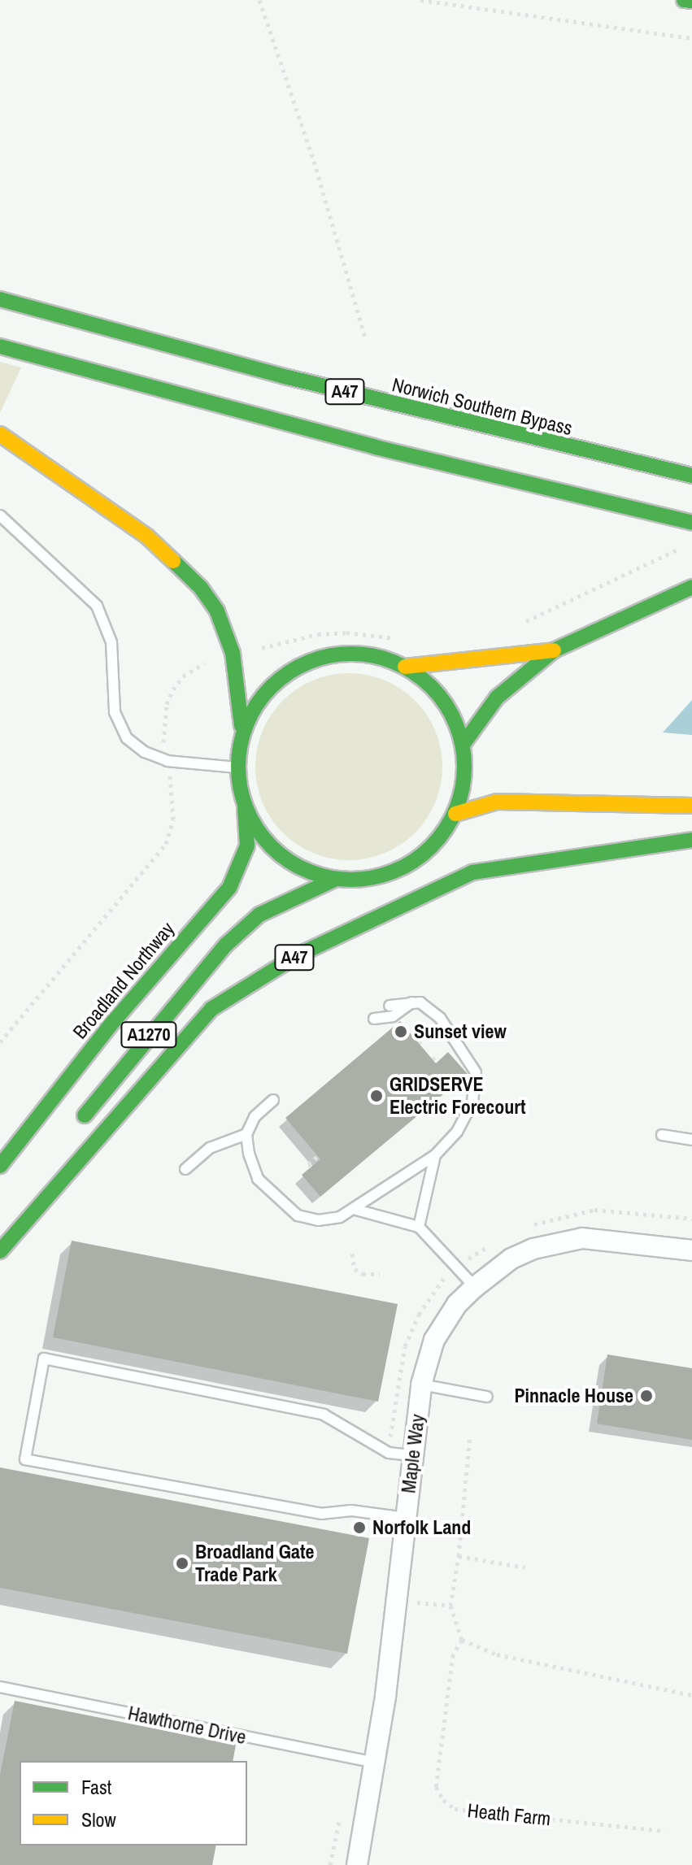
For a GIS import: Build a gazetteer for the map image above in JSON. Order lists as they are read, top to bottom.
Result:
{
  "streets": {
    "highway": [
      "A47",
      "Norwich Southern Bypass",
      "Broadland Northway",
      "A1270"
    ],
    "street": ["Maple Way"],
    "lane": ["Hawthorne Drive"],
    "path": ["Heath Farm"]
  },
  "crossings": [
    ["Broadland Northway", "A1270"],
    ["Maple Way", "Hawthorne Drive"]
  ],
  "places": [
    "Sunset view",
    "GRIDSERVE Electric Forecourt",
    "Pinnacle House",
    "Norfolk Land",
    "Broadland Gate Trade Park"
  ],
  "legend": ["Fast", "Slow"]
}
